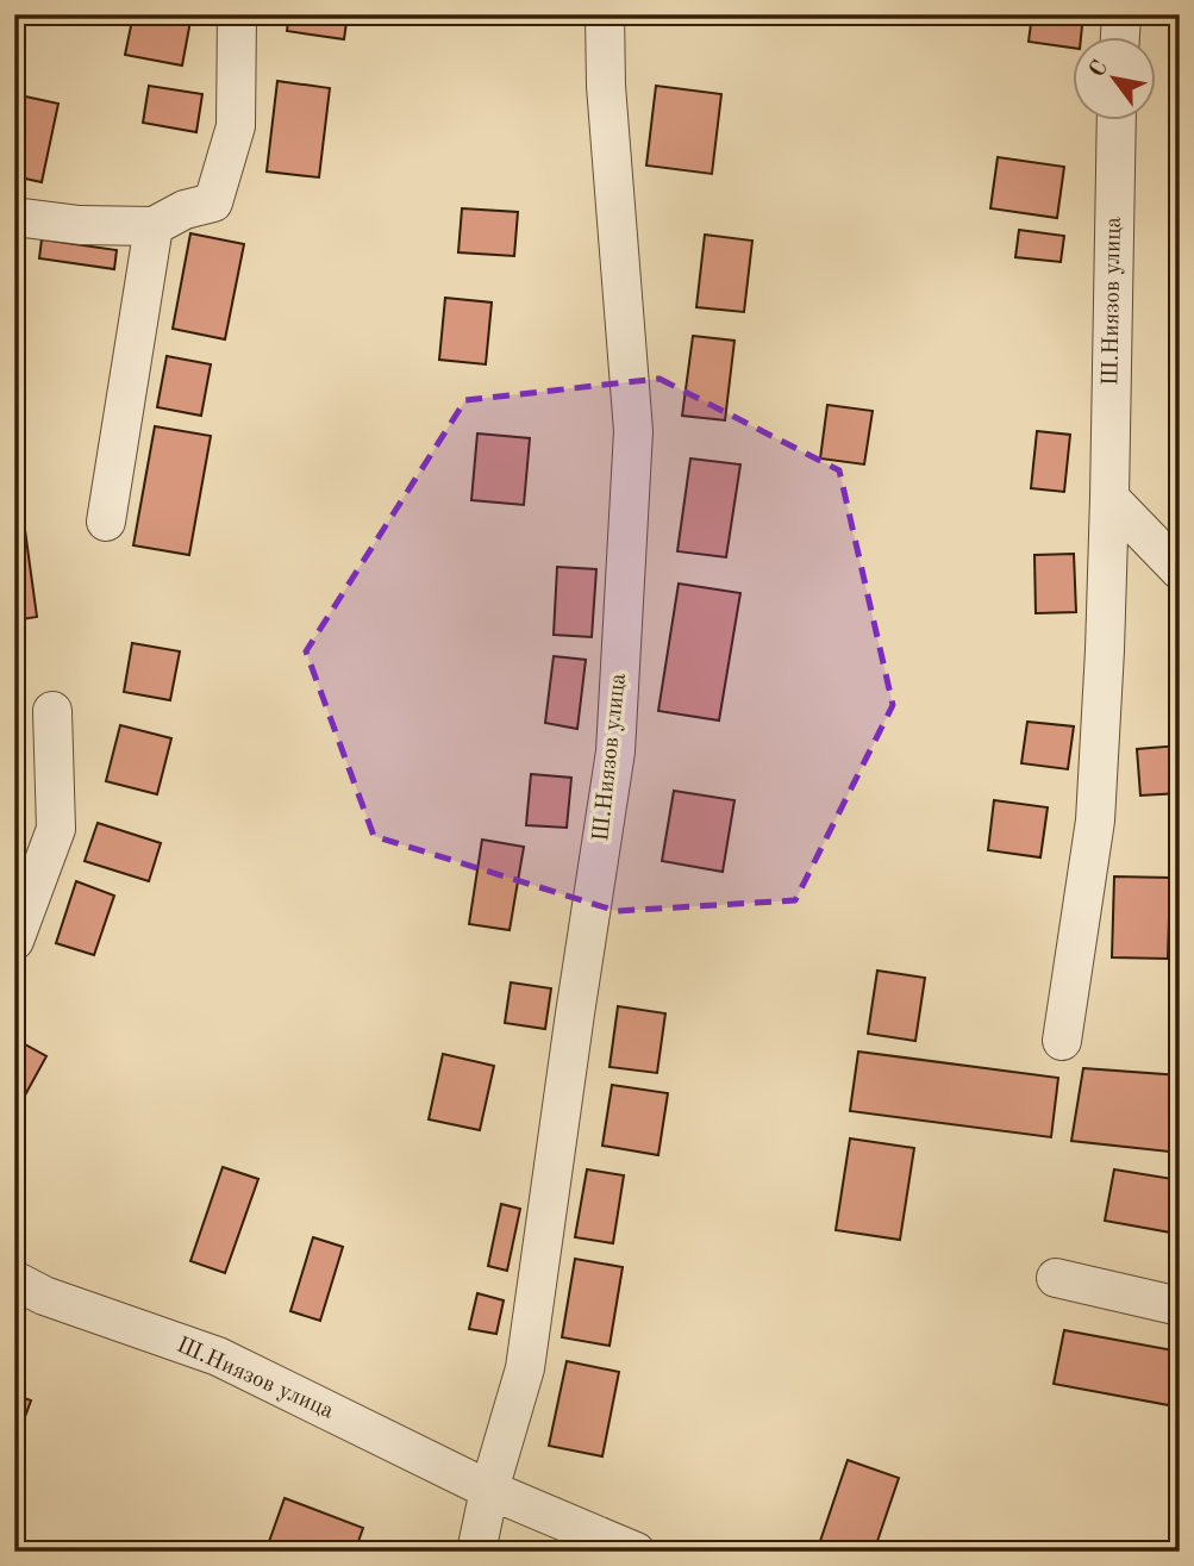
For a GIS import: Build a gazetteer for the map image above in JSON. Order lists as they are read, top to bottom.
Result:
{
  "streets": {
    "street": ["Ш.Ниязов улица"]
  },
  "north": "top left"
}
